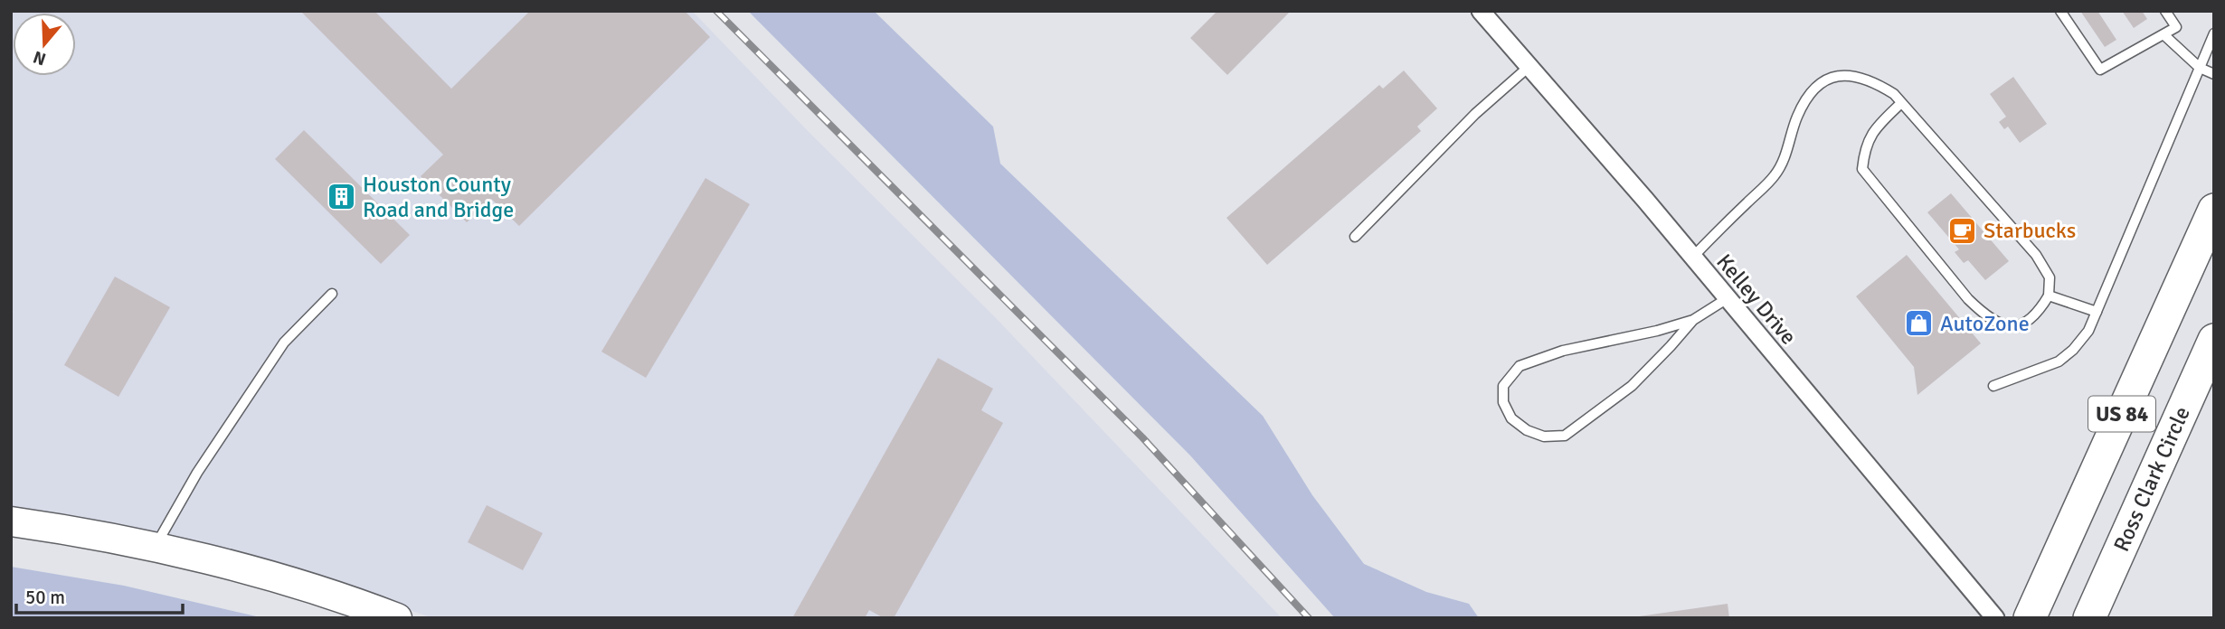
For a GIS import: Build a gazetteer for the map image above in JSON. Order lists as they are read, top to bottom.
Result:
{
  "streets": {
    "highway": ["US 84", "Ross Clark Circle"],
    "street": ["Kelley Drive"]
  },
  "places": {
    "building": ["Houston County Road and Bridge"],
    "cafe": ["Starbucks"],
    "shop": ["AutoZone"]
  },
  "scale_bar": "50 m",
  "north": "bottom"
}
